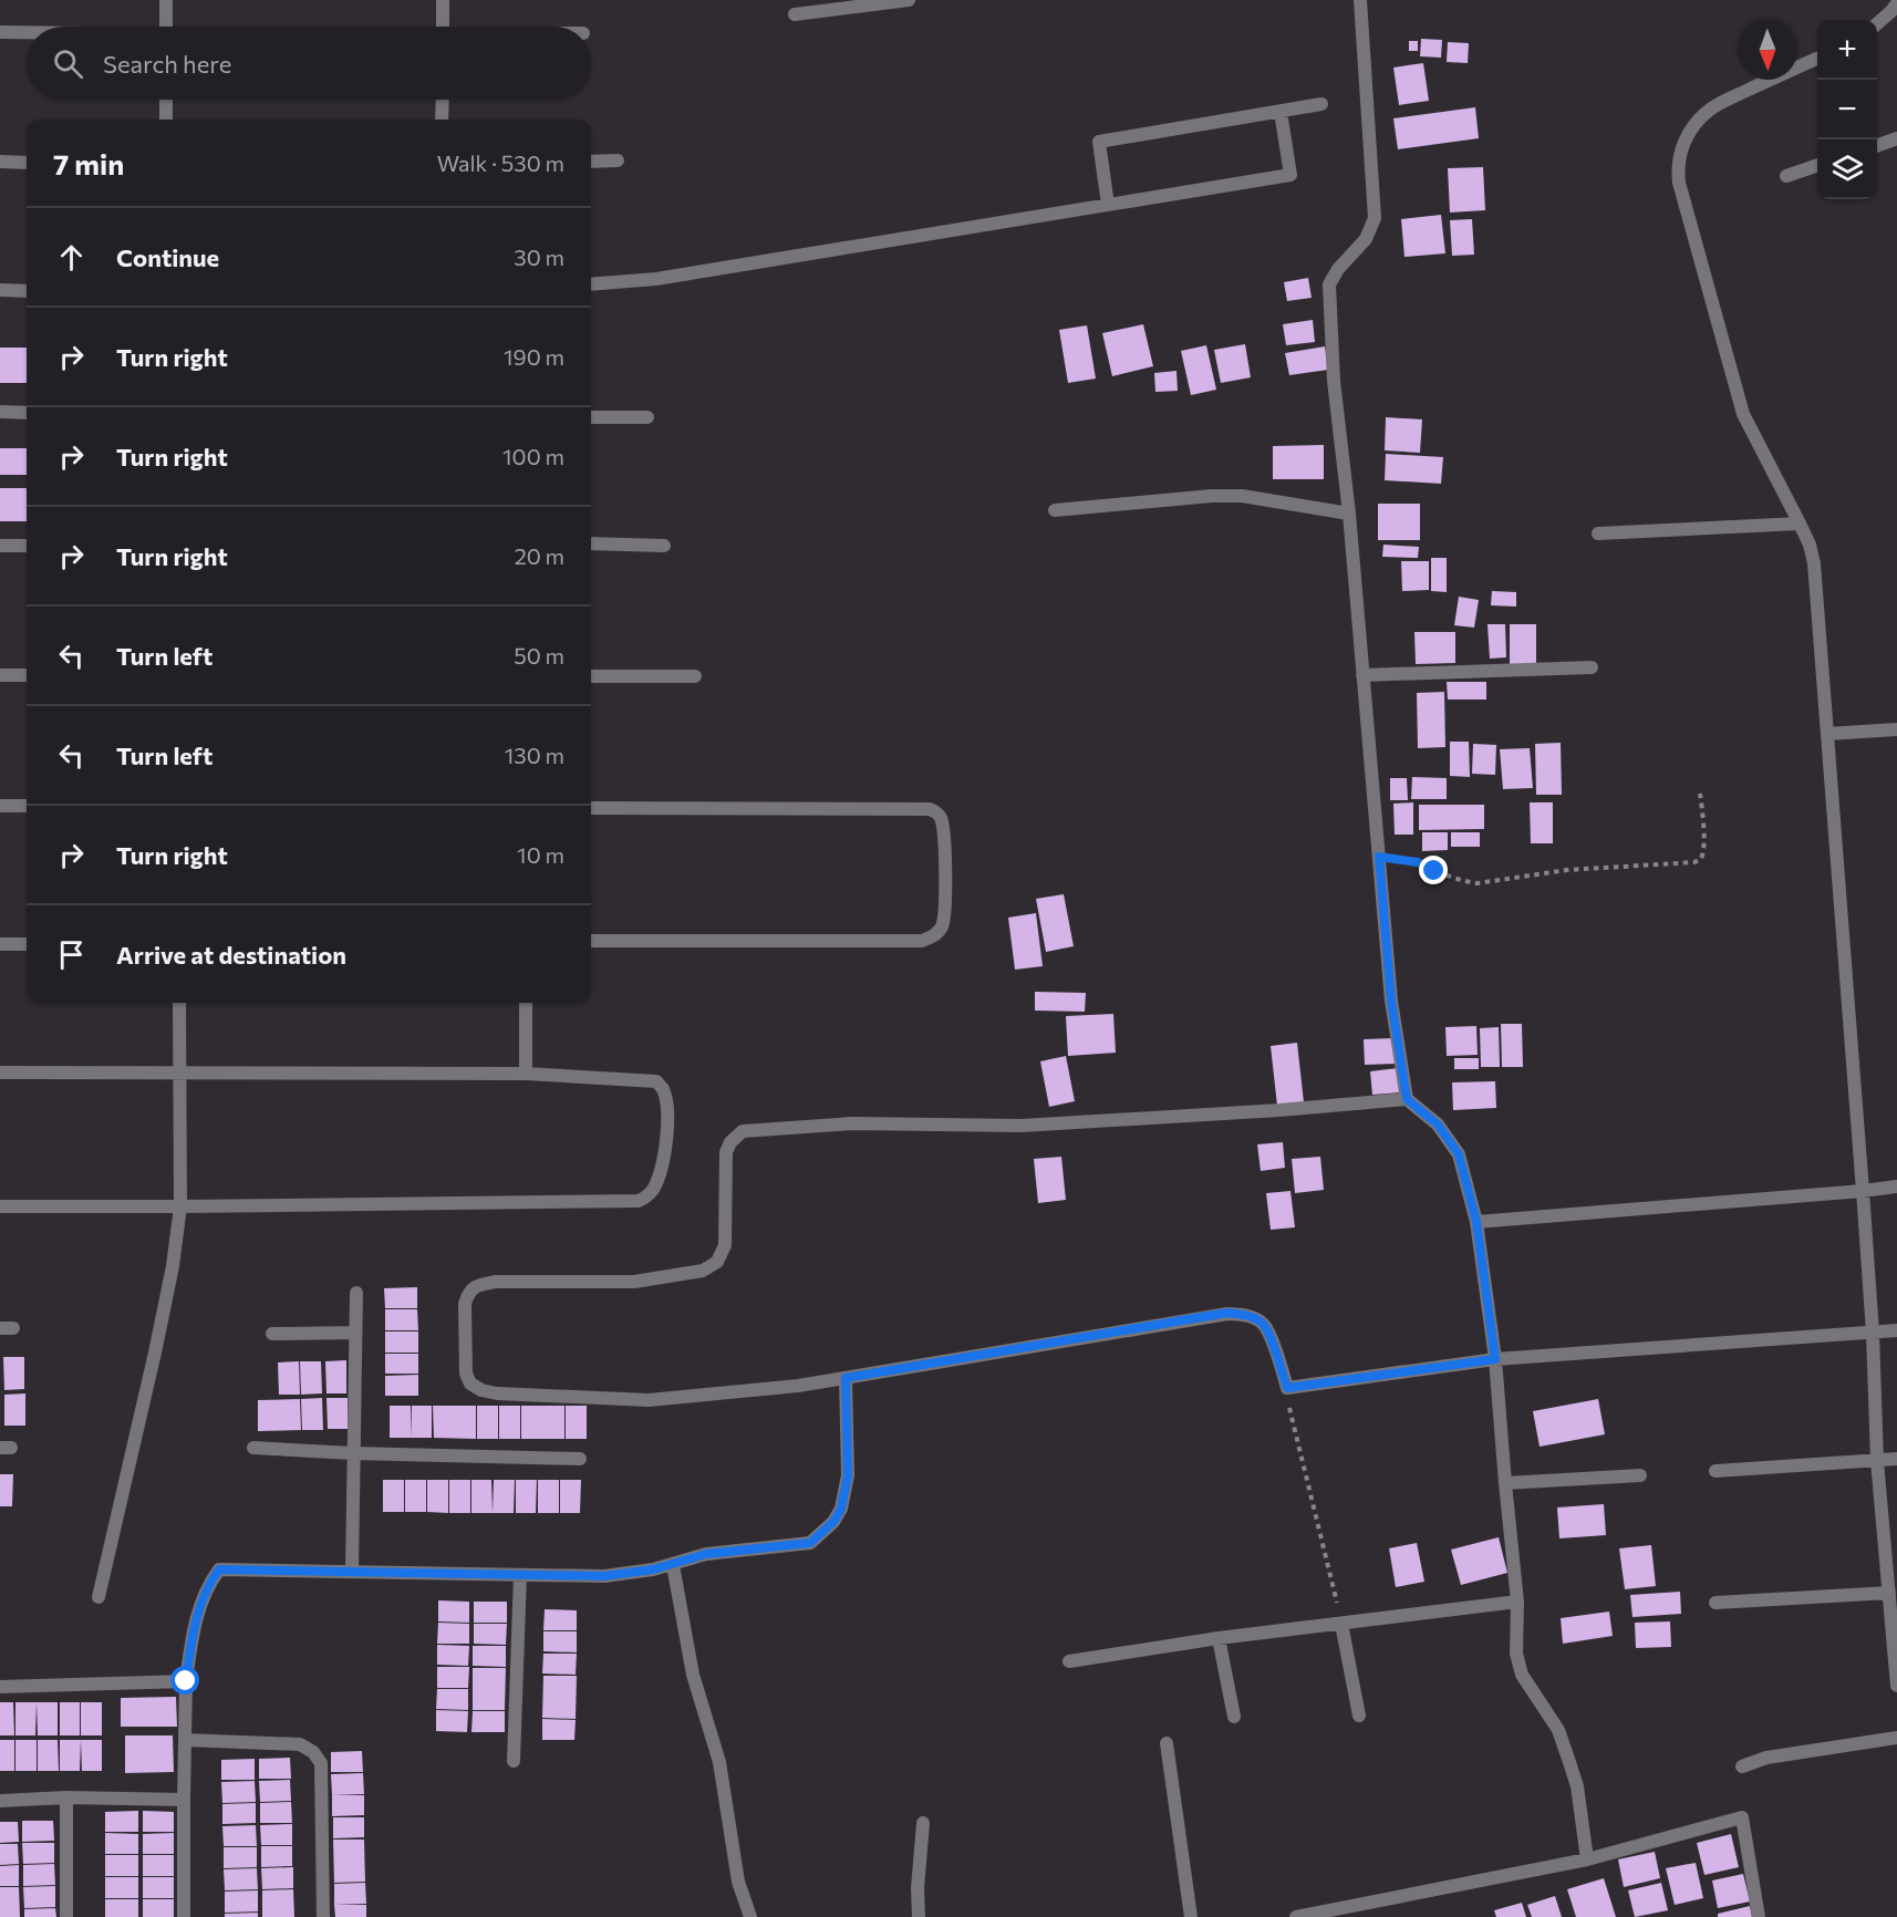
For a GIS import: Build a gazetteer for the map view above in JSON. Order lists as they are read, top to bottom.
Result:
{
  "north": "bottom",
  "page": {
    "map_buttons": ["+", "−"],
    "search": "Search here",
    "heading": ["7 min", "Walk · 530 m"],
    "list": [
      ["Continue", "30 m"],
      ["Turn right", "190 m"],
      ["Turn right", "100 m"],
      ["Turn right", "20 m"],
      ["Turn left", "50 m"],
      ["Turn left", "130 m"],
      ["Turn right", "10 m"],
      "Arrive at destination"
    ]
  }
}
